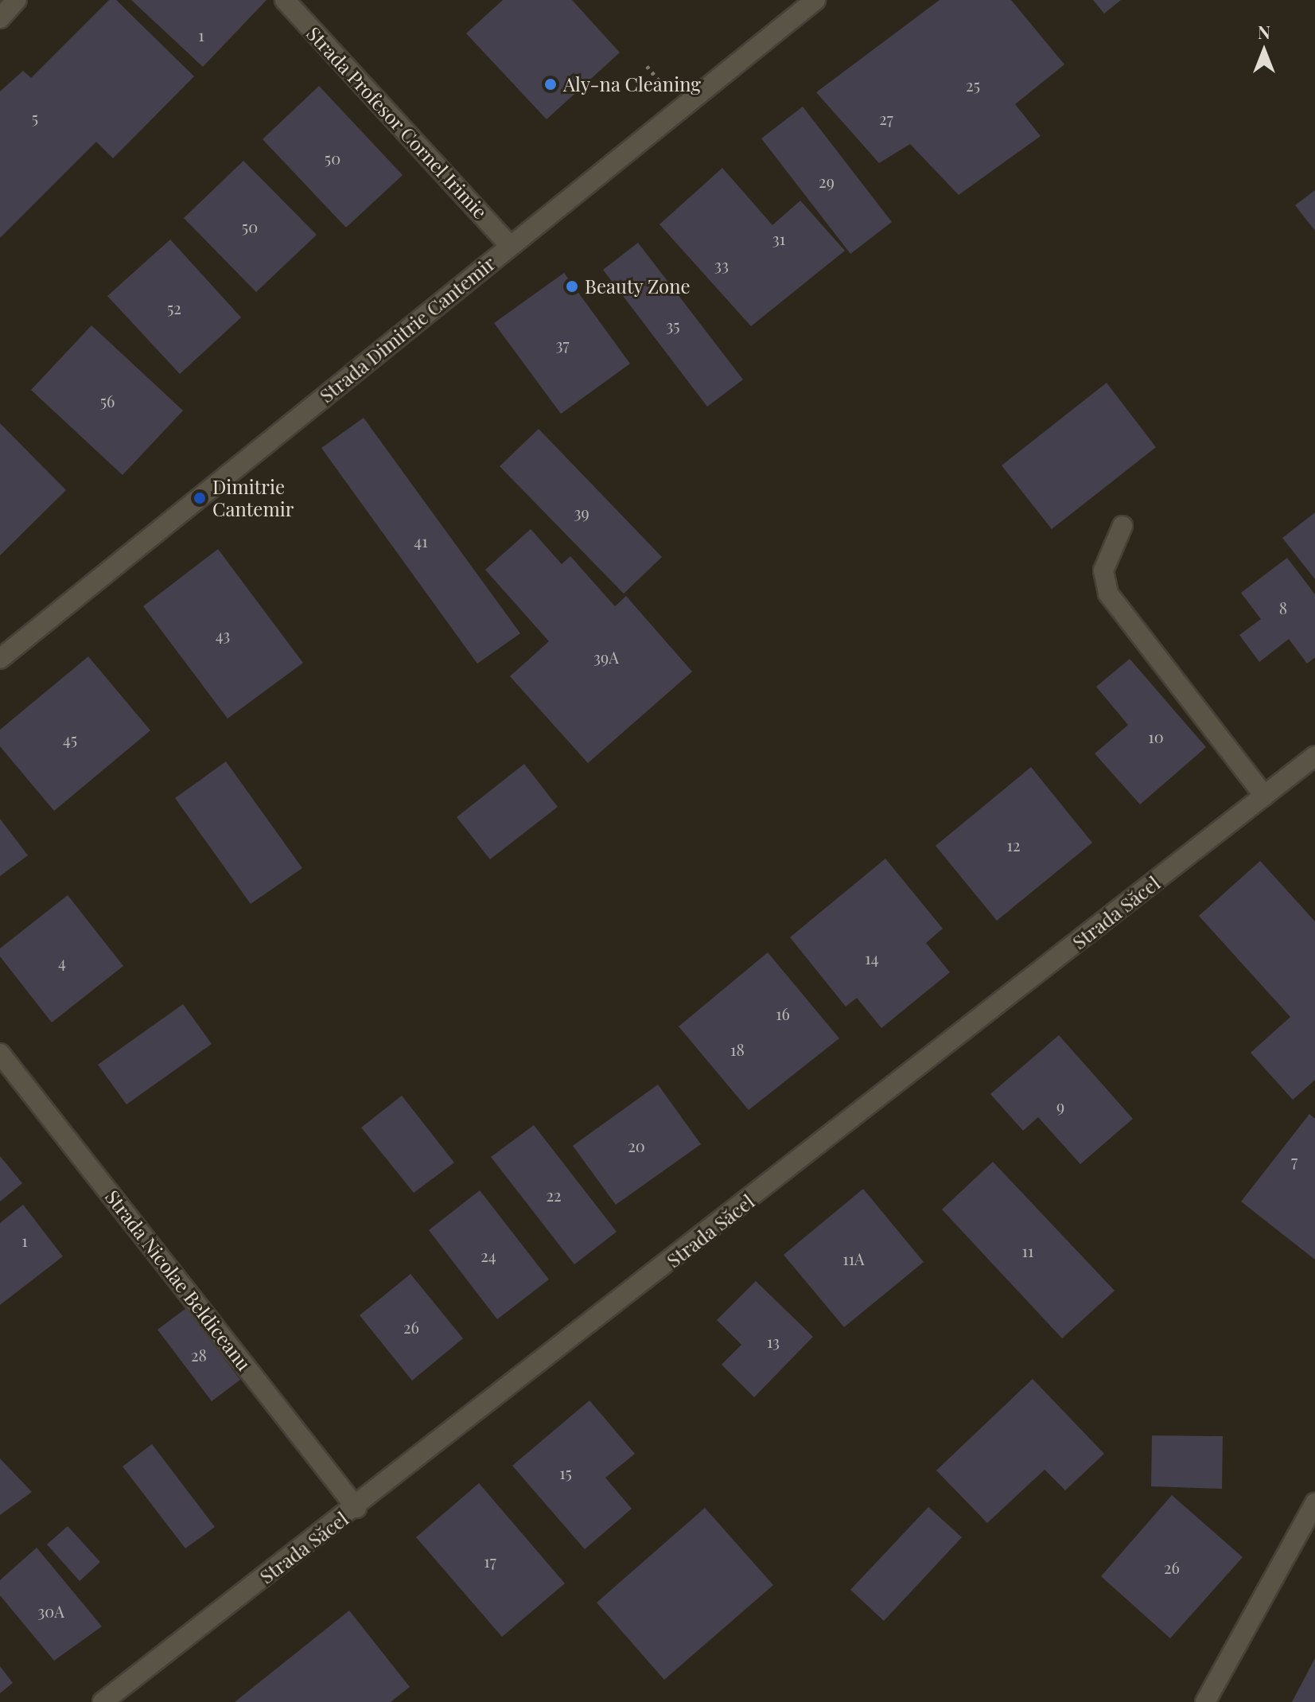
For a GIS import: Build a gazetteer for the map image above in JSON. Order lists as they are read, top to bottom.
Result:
{
  "streets": {
    "street": [
      "Strada Profesor Cornel Irimie",
      "Strada Dimitrie Cantemir",
      "Strada Săcel",
      "Strada Nicolae Beldiceanu"
    ]
  },
  "crossings": [
    ["Strada Profesor Cornel Irimie", "Strada Dimitrie Cantemir"],
    ["Strada Săcel", "Strada Nicolae Beldiceanu"]
  ],
  "places": ["Aly-na Cleaning", "Beauty Zone", "Dimitrie Cantemir"],
  "house_numbers": [
    "1",
    "25",
    "5",
    "27",
    "50",
    "29",
    "50",
    "31",
    "33",
    "52",
    "35",
    "37",
    "56",
    "39",
    "41",
    "8",
    "43",
    "39A",
    "10",
    "45",
    "12",
    "14",
    "4",
    "16",
    "18",
    "9",
    "20",
    "7",
    "22",
    "1",
    "11",
    "24",
    "11A",
    "26",
    "13",
    "28",
    "15",
    "17",
    "26",
    "30A"
  ],
  "north": "top"
}
